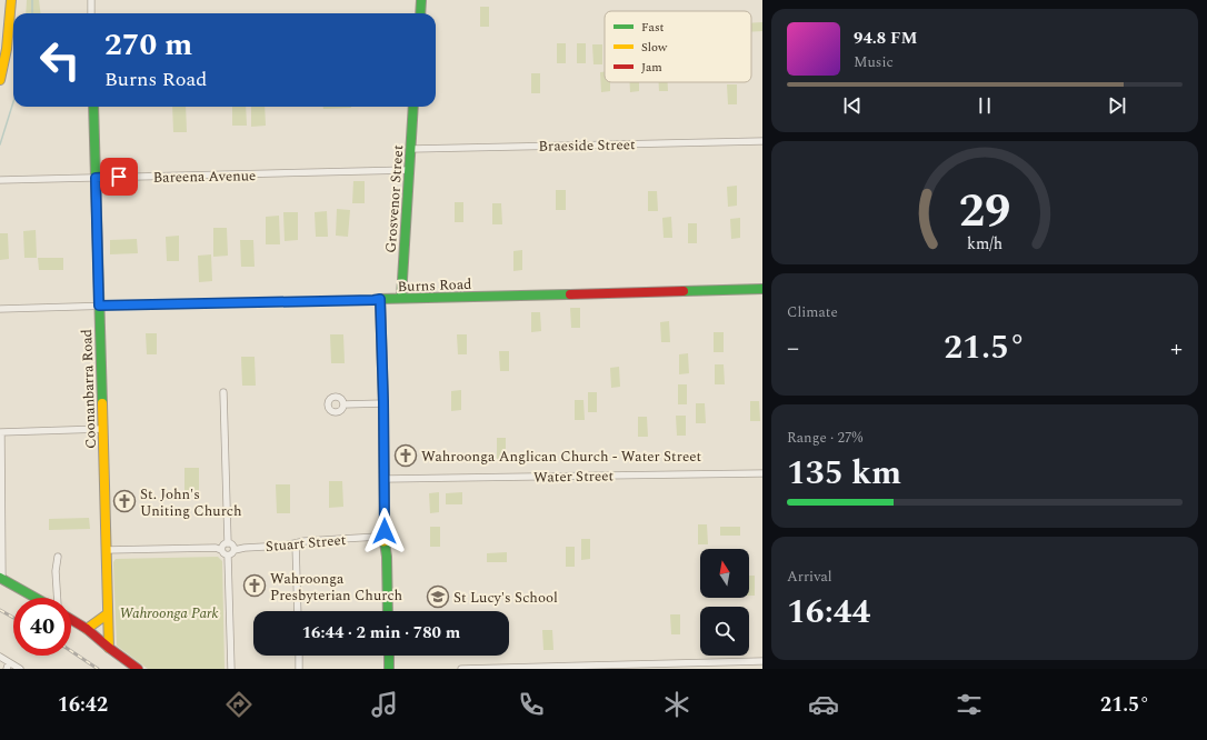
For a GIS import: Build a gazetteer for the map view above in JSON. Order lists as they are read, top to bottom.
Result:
{
  "streets": {
    "main road": ["Grosvenor Street", "Burns Road", "Coonanbarra Road"],
    "street": [
      "Braeside Street",
      "Bareena Avenue",
      "Water Street",
      "Stuart Street"
    ]
  },
  "crossings": [
    ["Braeside Street", "Grosvenor Street"],
    ["Bareena Avenue", "Grosvenor Street"],
    ["Bareena Avenue", "Coonanbarra Road"],
    ["Grosvenor Street", "Burns Road"],
    ["Burns Road", "Coonanbarra Road"]
  ],
  "parks": ["Wahroonga Park"],
  "places": {
    "church": ["Wahroonga Anglican Church - Water Street", "St. John's Uniting Church", "Wahroonga Presbyterian Church"],
    "school or university": ["St Lucy's School"]
  },
  "legend": ["Fast", "Slow", "Jam"],
  "north": "top",
  "page": {
    "turn": ["270 m", "Burns Road"],
    "song": ["94.8 FM", "Music"],
    "tile": [
      "Climate",
      ["Range · 27%", "135 km"],
      ["Arrival", "16:44"]
    ],
    "heat": ["−", "21.5°", "+"],
    "limit": "40",
    "trip": "16:44 · 2 min · 780 m",
    "tabs": ["16:42", "21.5°"],
    "gauge": ["29", "km/h"]
  }
}
